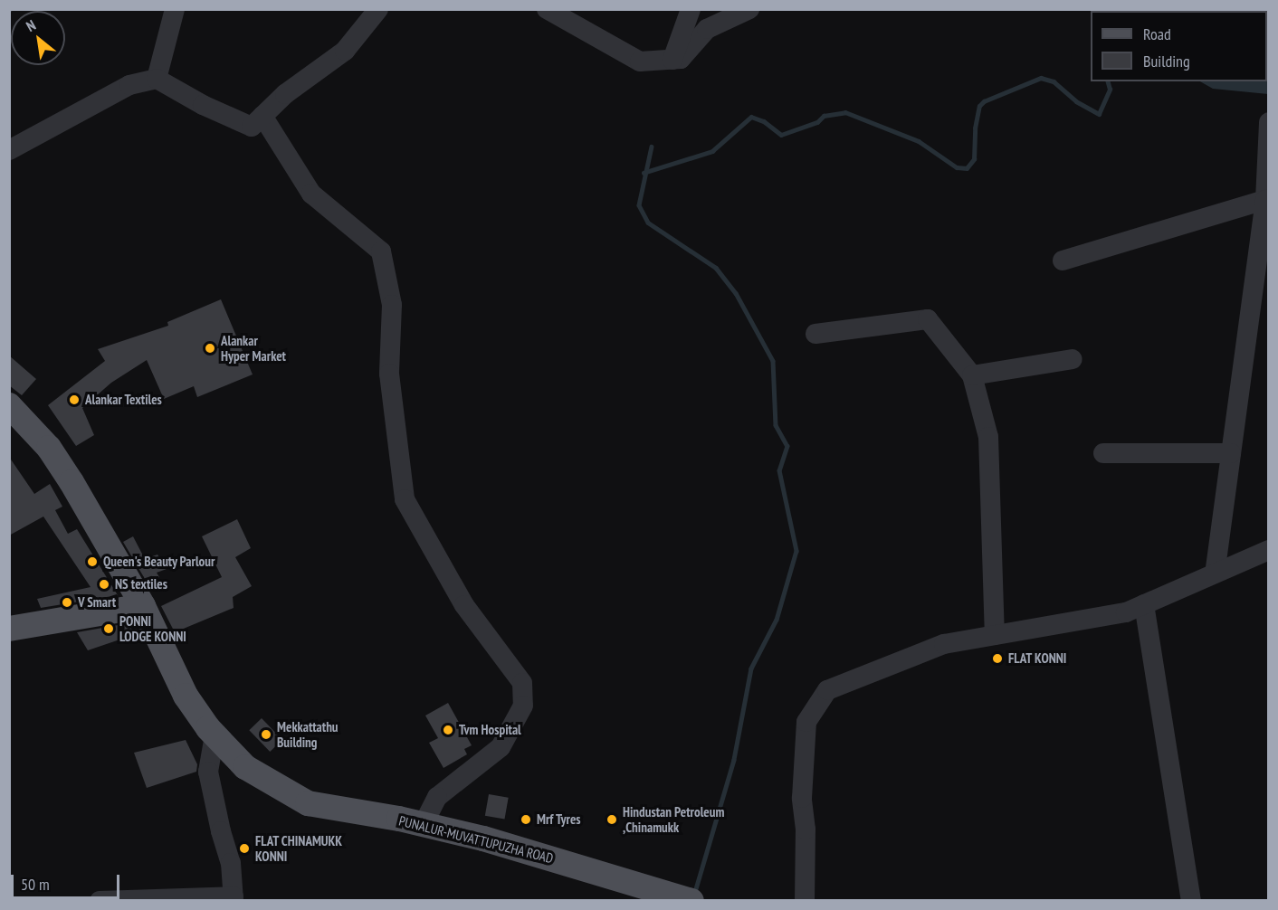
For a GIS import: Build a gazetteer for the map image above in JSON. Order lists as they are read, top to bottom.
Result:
{
  "streets": {
    "main road": ["PUNALUR-MUVATTUPUZHA ROAD"]
  },
  "places": [
    "Alankar Hyper Market",
    "Alankar Textiles",
    "Queen's Beauty Parlour",
    "NS textiles",
    "V Smart",
    "PONNI LODGE KONNI",
    "FLAT KONNI",
    "Tvm Hospital",
    "Mekkattathu Building",
    "Mrf Tyres",
    "Hindustan Petroleum ,Chinamukk",
    "FLAT CHINAMUKK KONNI"
  ],
  "legend": ["Road", "Building"],
  "scale_bar": "50 m",
  "north": "top left"
}
